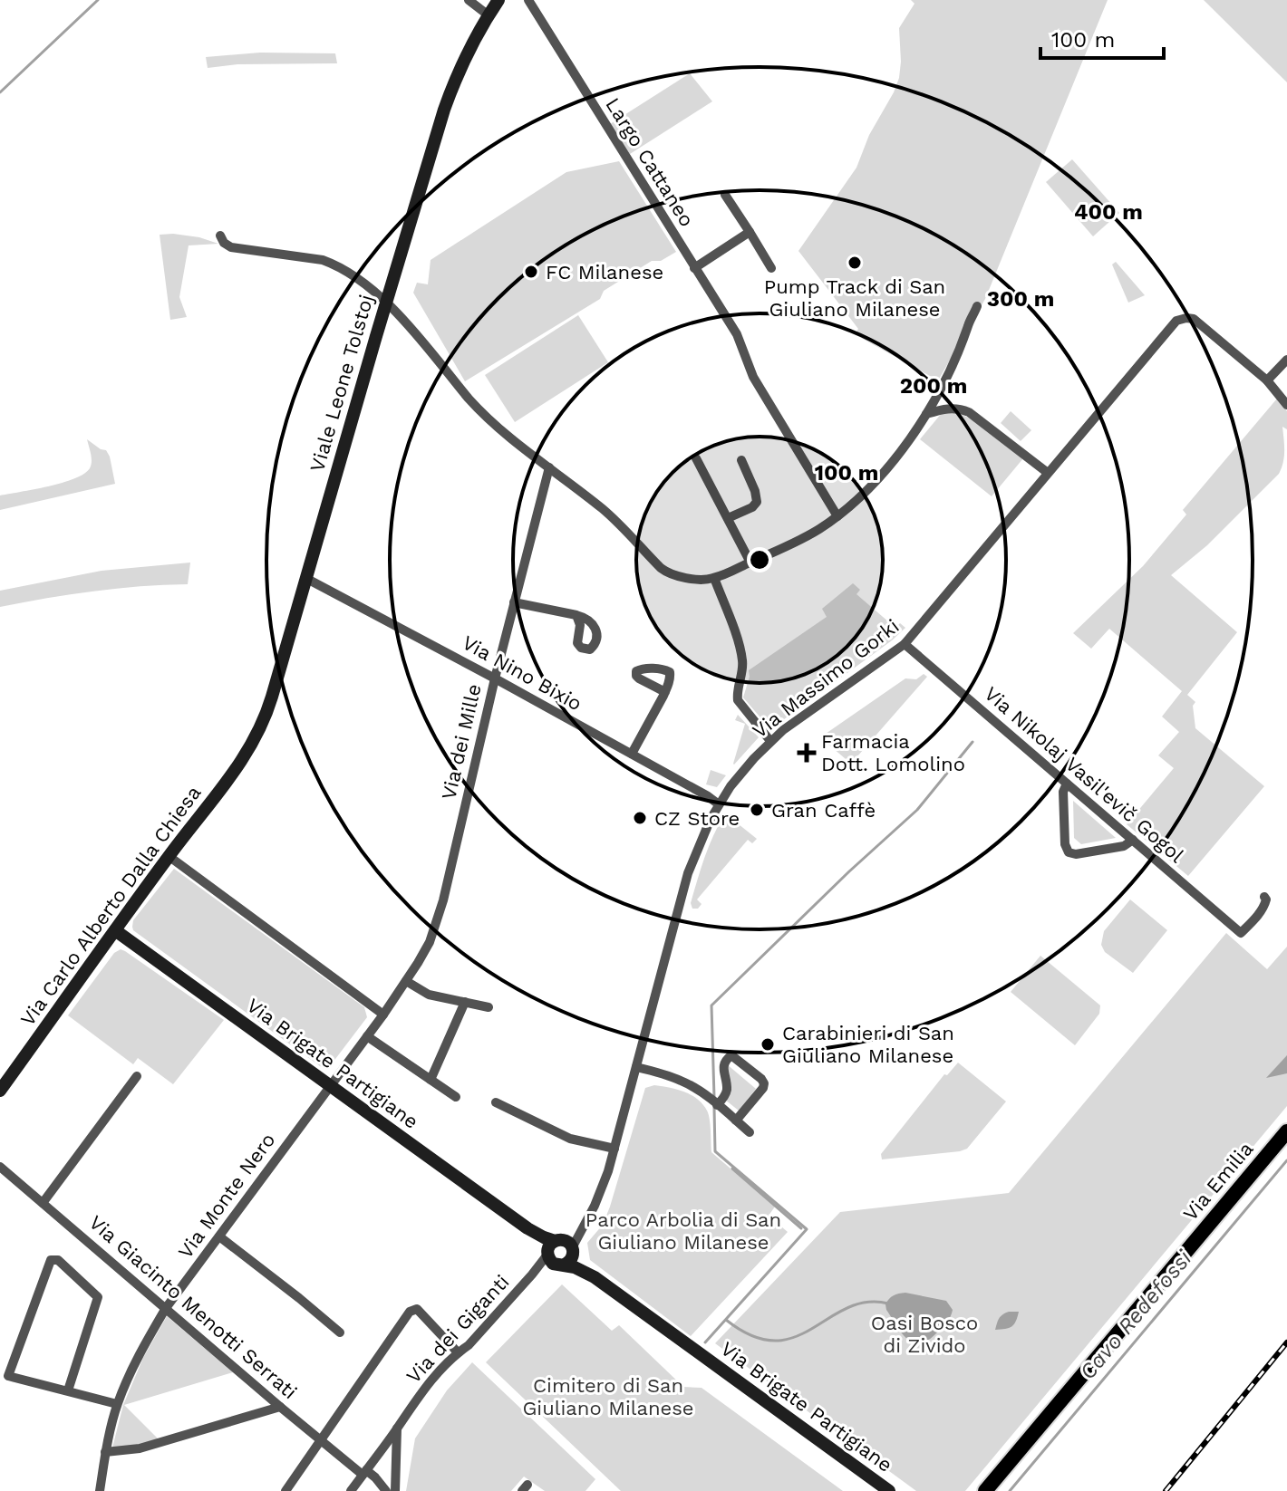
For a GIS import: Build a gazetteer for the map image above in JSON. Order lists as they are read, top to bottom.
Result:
{
  "streets": {
    "main road": ["Via Emilia"],
    "street": [
      "Largo Cattaneo",
      "Viale Leone Tolstoj",
      "Via Nino Bixio",
      "Via Massimo Gorki",
      "Via dei Mille",
      "Via Nikolaj Vasil'evič Gogol",
      "Via Carlo Alberto Dalla Chiesa",
      "Via Brigate Partigiane",
      "Via Monte Nero",
      "Via Giacinto Menotti Serrati",
      "Via dei Giganti"
    ]
  },
  "crossings": [
    ["Viale Leone Tolstoj", "Via Nino Bixio"],
    ["Viale Leone Tolstoj", "Via Carlo Alberto Dalla Chiesa"],
    ["Via Nino Bixio", "Via Massimo Gorki"],
    ["Via Nino Bixio", "Via dei Mille"],
    ["Via Massimo Gorki", "Via Nikolaj Vasil'evič Gogol"],
    ["Via Massimo Gorki", "Via Brigate Partigiane"],
    ["Via Massimo Gorki", "Via dei Giganti"],
    ["Via dei Mille", "Via Brigate Partigiane"],
    ["Via dei Mille", "Via Monte Nero"],
    ["Via Carlo Alberto Dalla Chiesa", "Via Brigate Partigiane"],
    ["Via Brigate Partigiane", "Via Monte Nero"],
    ["Via Brigate Partigiane", "Via dei Giganti"],
    ["Via Monte Nero", "Via Giacinto Menotti Serrati"],
    ["Via Giacinto Menotti Serrati", "Via dei Giganti"]
  ],
  "water": ["Cavo Redefossi"],
  "parks": ["Parco Arbolia di San Giuliano Milanese", "Oasi Bosco di Zivido", "Cimitero di San Giuliano Milanese"],
  "places": {
    "other": [
      "Pump Track di San Giuliano Milanese",
      "FC Milanese",
      "Gran Caffè",
      "CZ Store",
      "Carabinieri di San Giuliano Milanese"
    ],
    "health": ["Farmacia Dott. Lomolino"]
  },
  "scale_bar": "100 m",
  "rings": [
    "400 m",
    "300 m",
    "200 m",
    "100 m"
  ]
}
